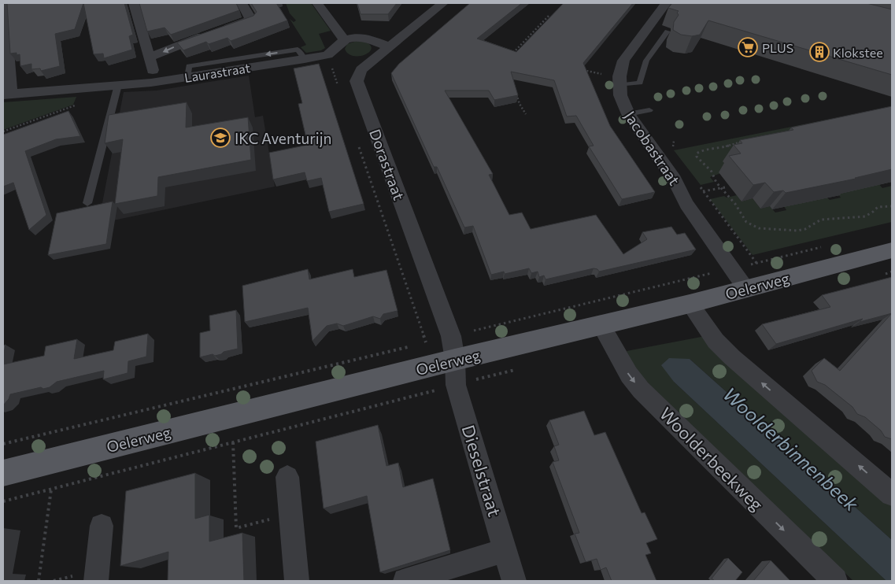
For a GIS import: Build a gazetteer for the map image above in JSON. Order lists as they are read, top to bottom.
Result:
{
  "streets": {
    "main road": ["Oelerweg"],
    "street": [
      "Laurastraat",
      "Jacobastraat",
      "Dorastraat",
      "Woolderbeekweg",
      "Dieselstraat"
    ]
  },
  "crossings": [
    ["Jacobastraat", "Oelerweg"],
    ["Dorastraat", "Oelerweg"],
    ["Dorastraat", "Dieselstraat"],
    ["Oelerweg", "Woolderbeekweg"],
    ["Oelerweg", "Dieselstraat"]
  ],
  "water": ["Woolderbinnenbeek"],
  "places": {
    "supermarket": ["PLUS"],
    "building": ["Klokstee"],
    "school or university": ["IKC Aventurijn"]
  }
}
